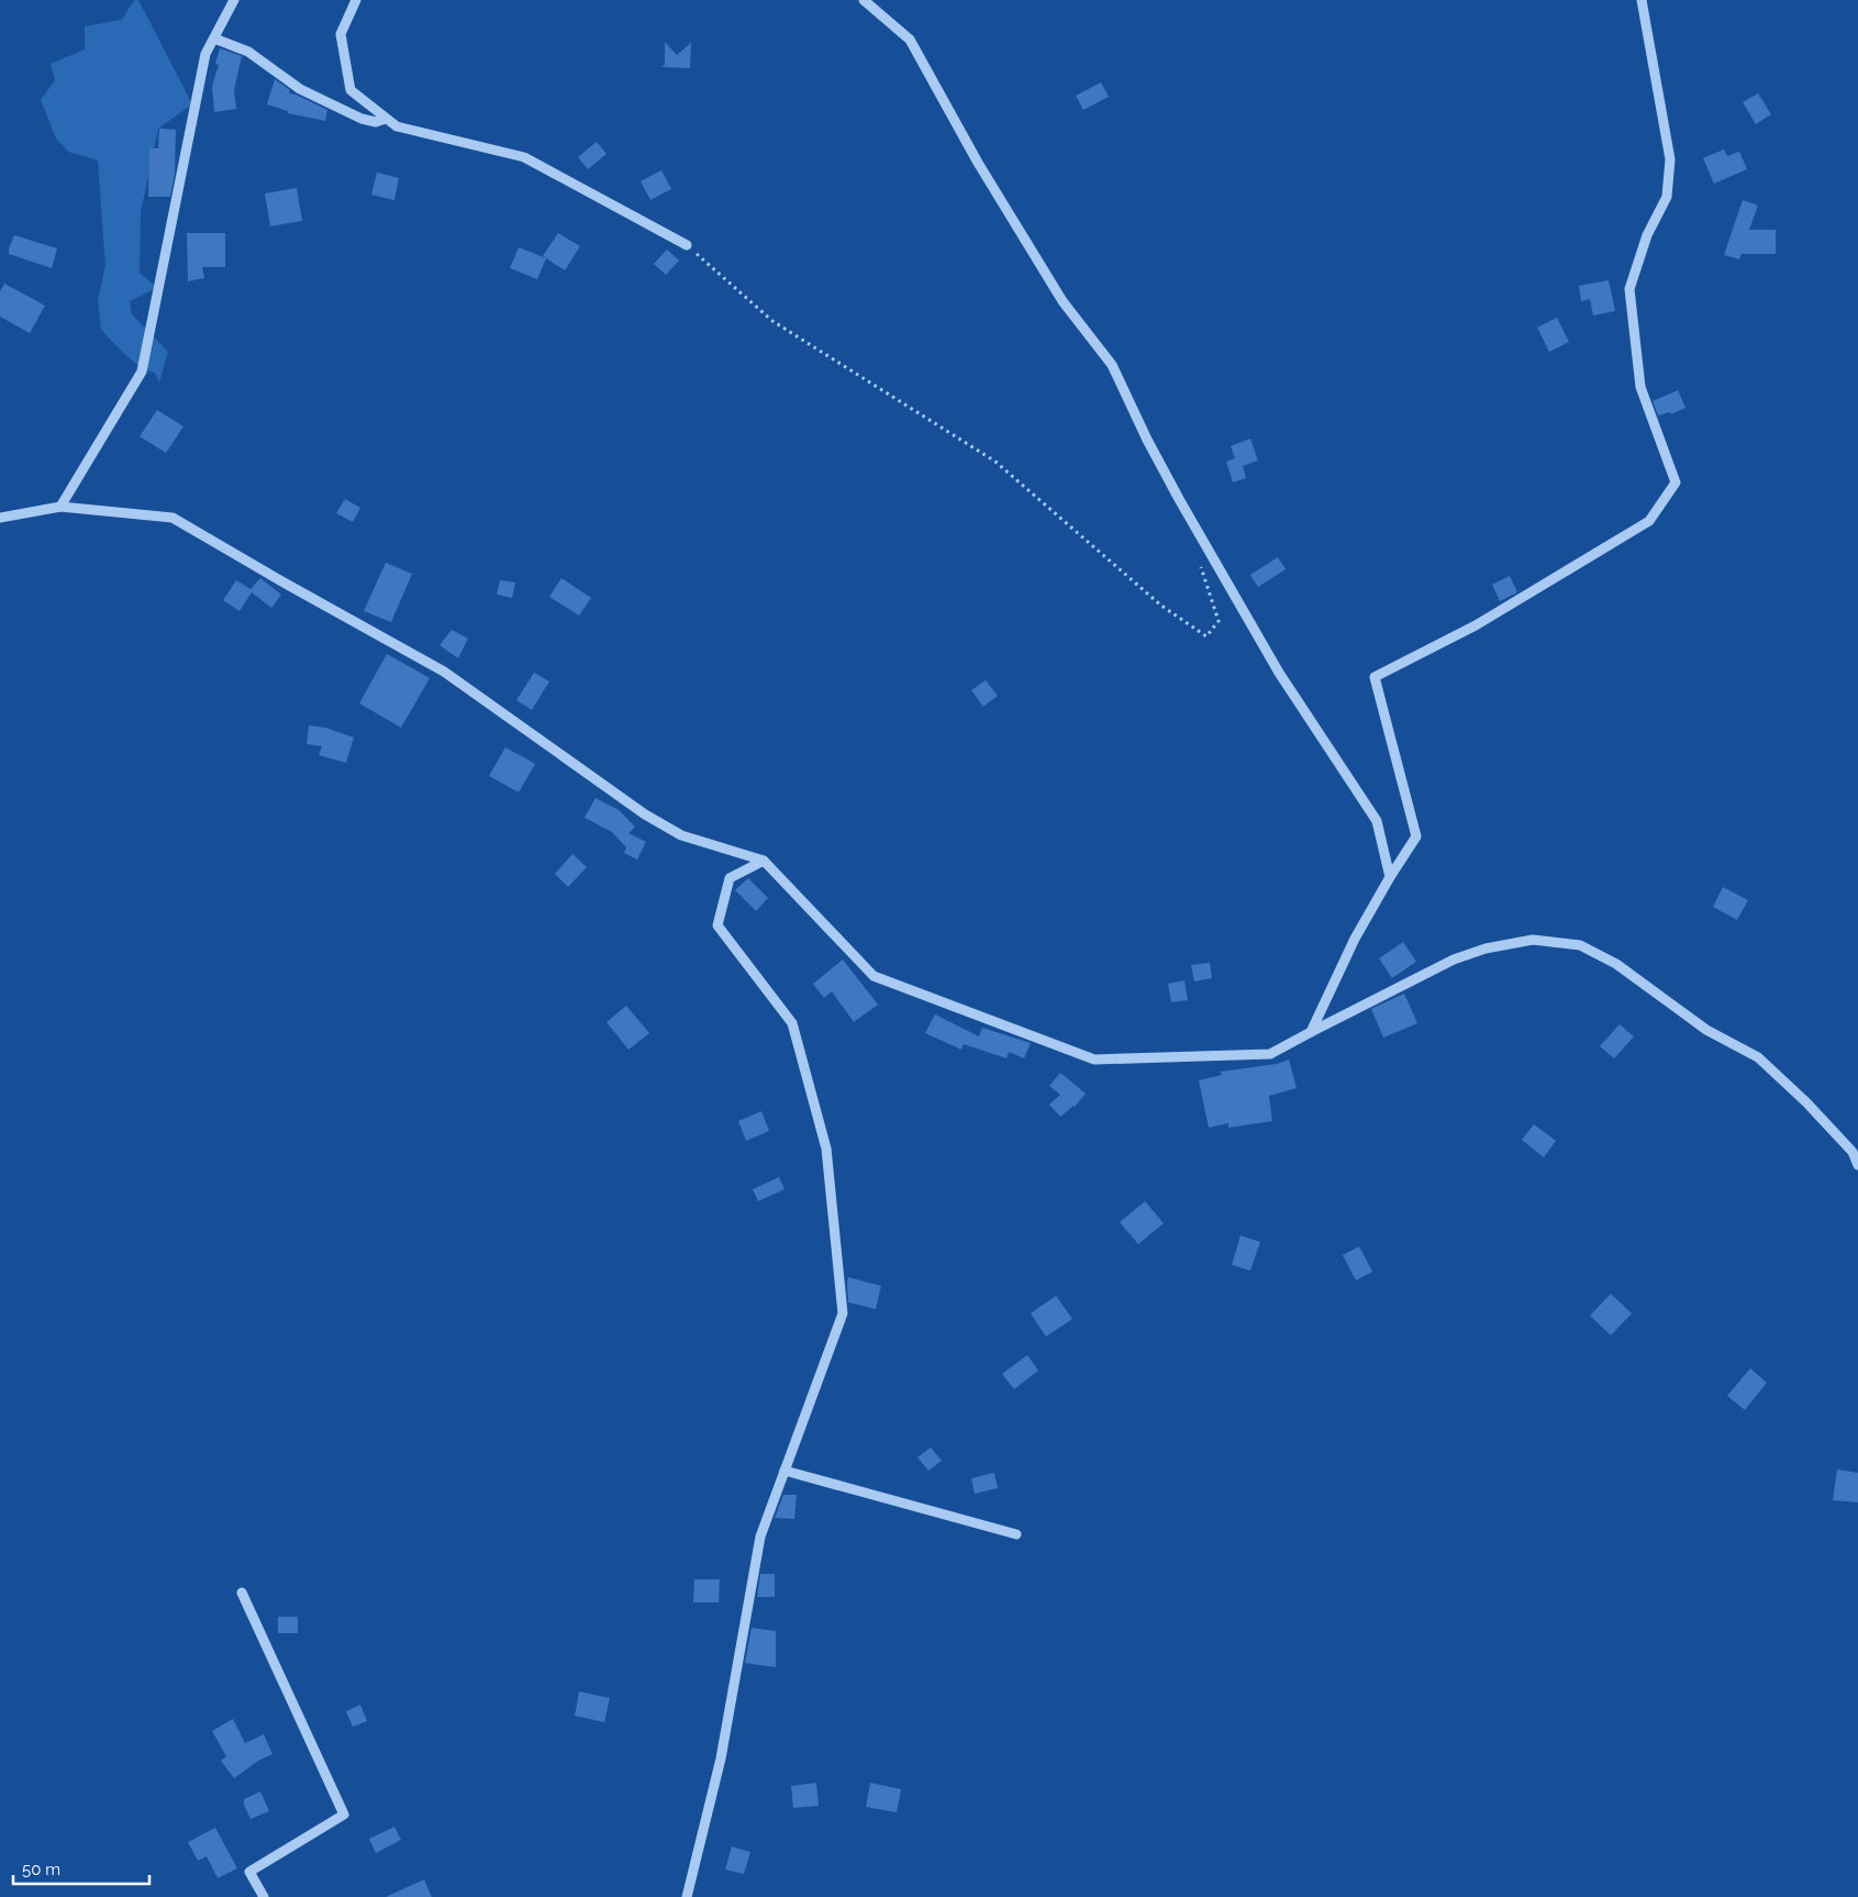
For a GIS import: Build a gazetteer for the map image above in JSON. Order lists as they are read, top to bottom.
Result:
{
  "scale_bar": "50 m"
}
